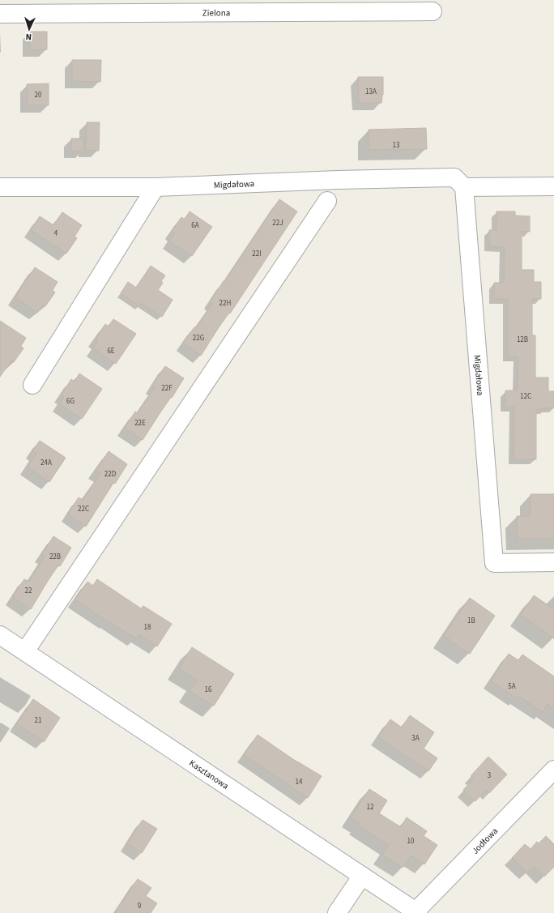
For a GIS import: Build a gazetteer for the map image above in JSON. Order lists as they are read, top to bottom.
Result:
{
  "streets": {
    "street": [
      "Zielona",
      "Migdałowa",
      "Kasztanowa",
      "Jodłowa"
    ]
  },
  "crossings": [
    ["Kasztanowa", "Jodłowa"]
  ],
  "house_numbers": [
    "13A",
    "20",
    "13",
    "22J",
    "6A",
    "4",
    "22I",
    "22H",
    "22G",
    "12B",
    "6E",
    "22F",
    "12C",
    "6G",
    "22E",
    "24A",
    "22D",
    "22C",
    "22B",
    "22",
    "1B",
    "18",
    "5A",
    "16",
    "21",
    "3A",
    "3",
    "14",
    "12",
    "10",
    "9"
  ],
  "north": "bottom"
}
